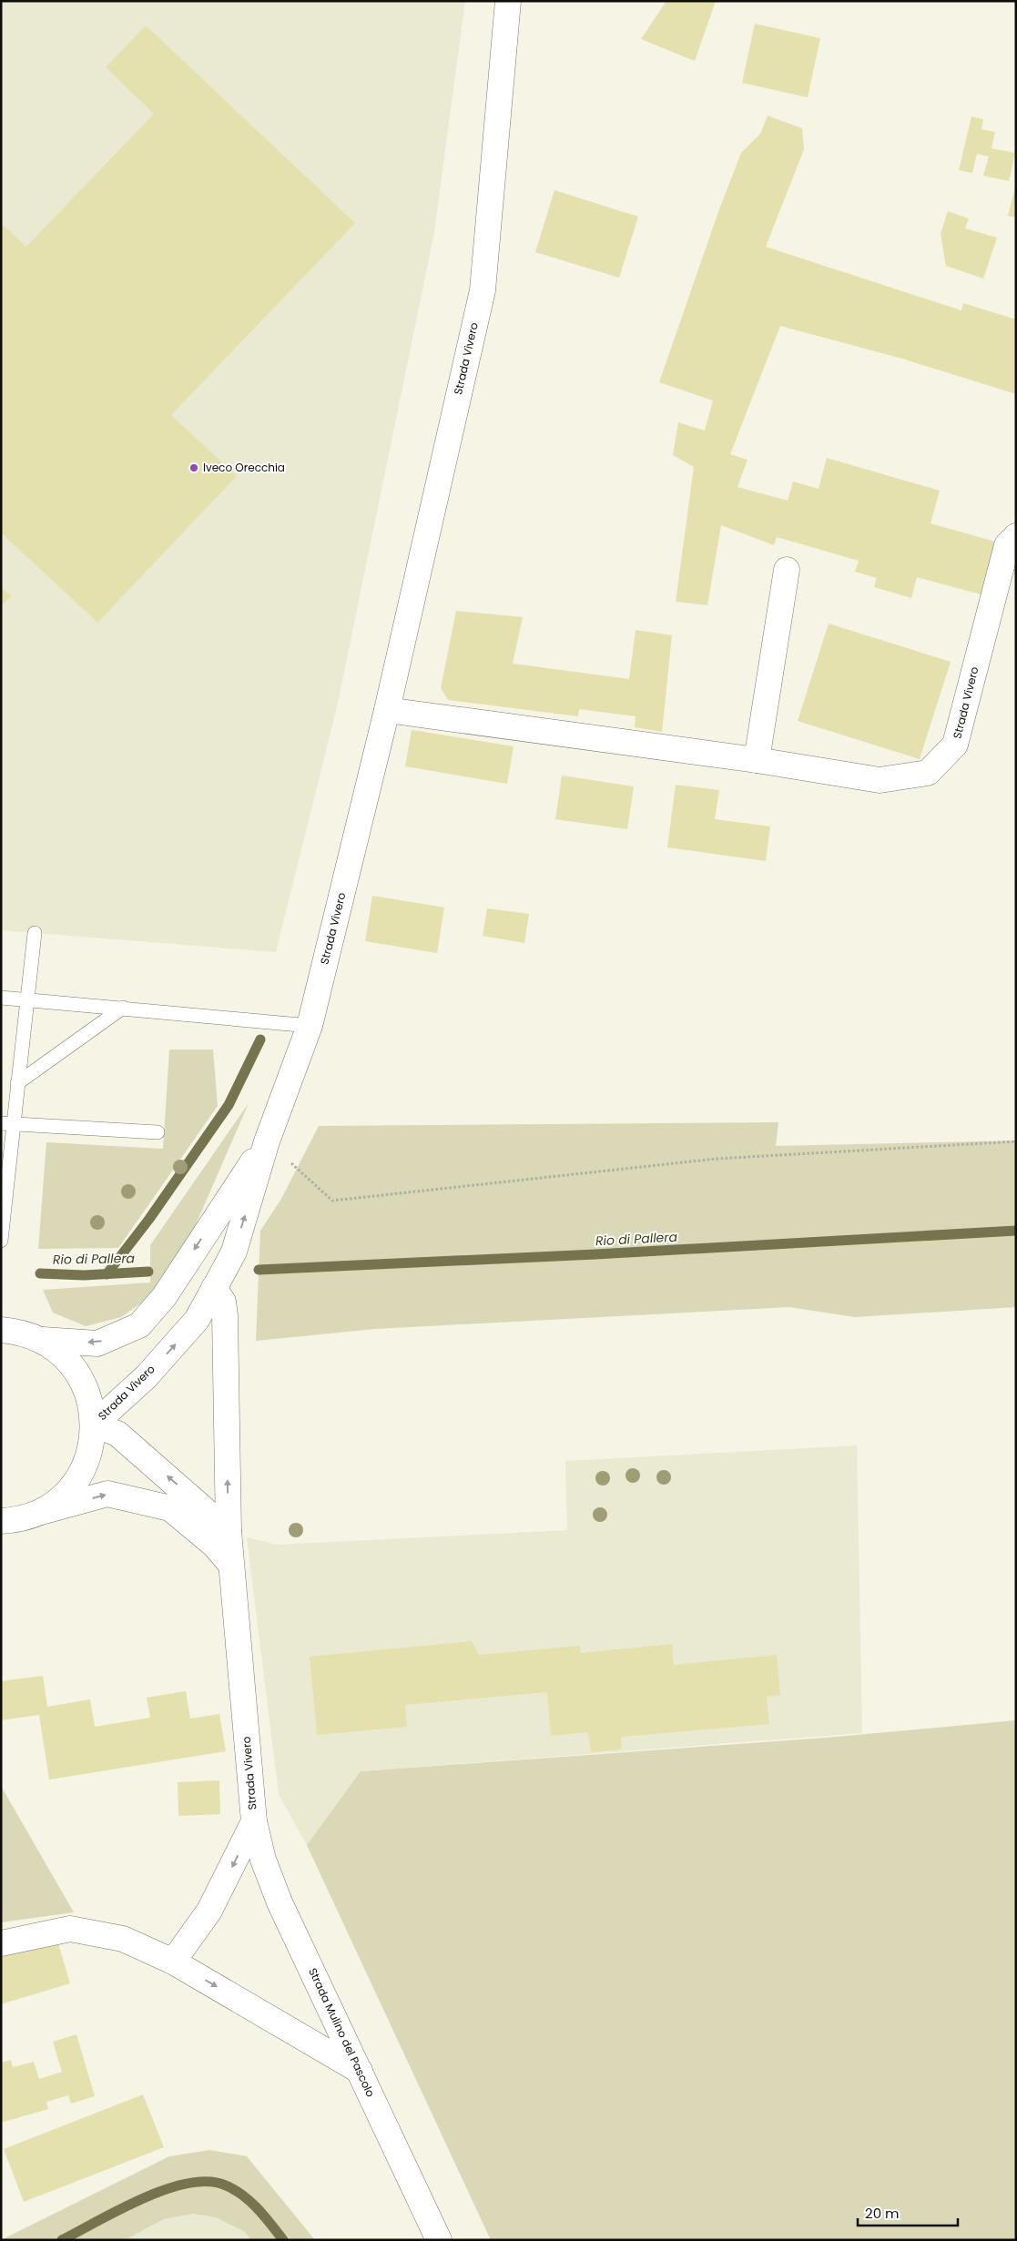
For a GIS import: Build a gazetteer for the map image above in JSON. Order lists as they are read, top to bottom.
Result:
{
  "streets": {
    "street": ["Strada Vivero", "Strada Mulino del Pascolo"]
  },
  "crossings": [
    ["Strada Vivero", "Strada Mulino del Pascolo"]
  ],
  "water": ["Rio di Pallera"],
  "places": ["Iveco Orecchia"],
  "scale_bar": "20 m"
}
